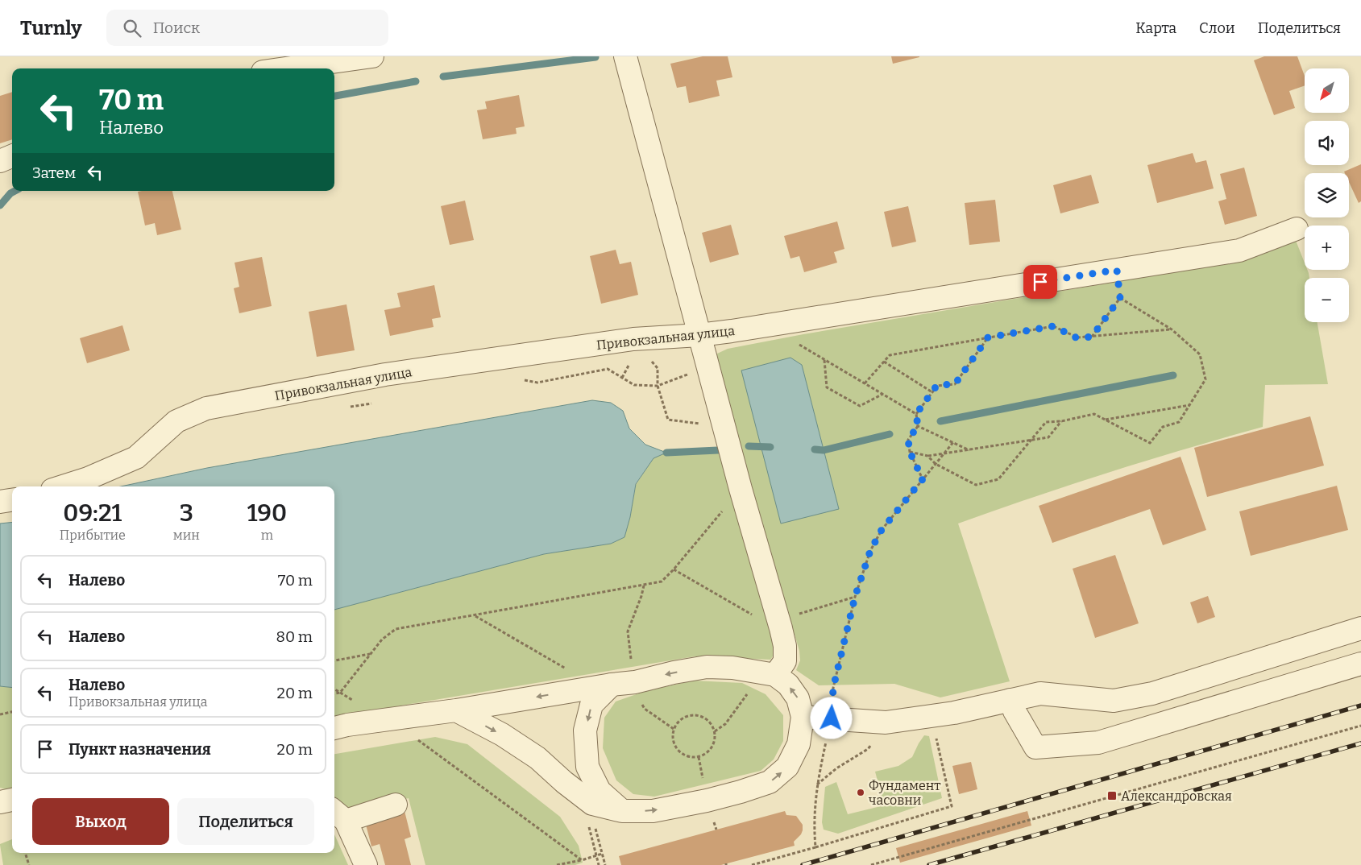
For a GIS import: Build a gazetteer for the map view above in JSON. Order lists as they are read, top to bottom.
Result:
{
  "streets": {
    "street": ["Привокзальная улица"]
  },
  "places": {
    "other": ["Фундамент часовни"],
    "transit": ["Александровская"]
  },
  "north": "bottom left",
  "page": {
    "header": "Turnly",
    "search": "Поиск",
    "nav": ["Карта", "Слои", "Поделиться"],
    "map_buttons": ["+", "−"],
    "turn": ["70 m", "Налево"],
    "then": "Затем",
    "eta": [
      "09:21",
      "Прибытие",
      "3",
      "мин",
      "190",
      "m"
    ],
    "list": [
      {
        "name": "Налево",
        "value": "70 m"
      },
      {
        "name": "Налево",
        "value": "80 m"
      },
      {
        "name": "Налево",
        "note": "Привокзальная улица",
        "value": "20 m"
      },
      {
        "name": "Пункт назначения",
        "value": "20 m"
      }
    ],
    "buttons": ["Выход", "Поделиться"]
  }
}
